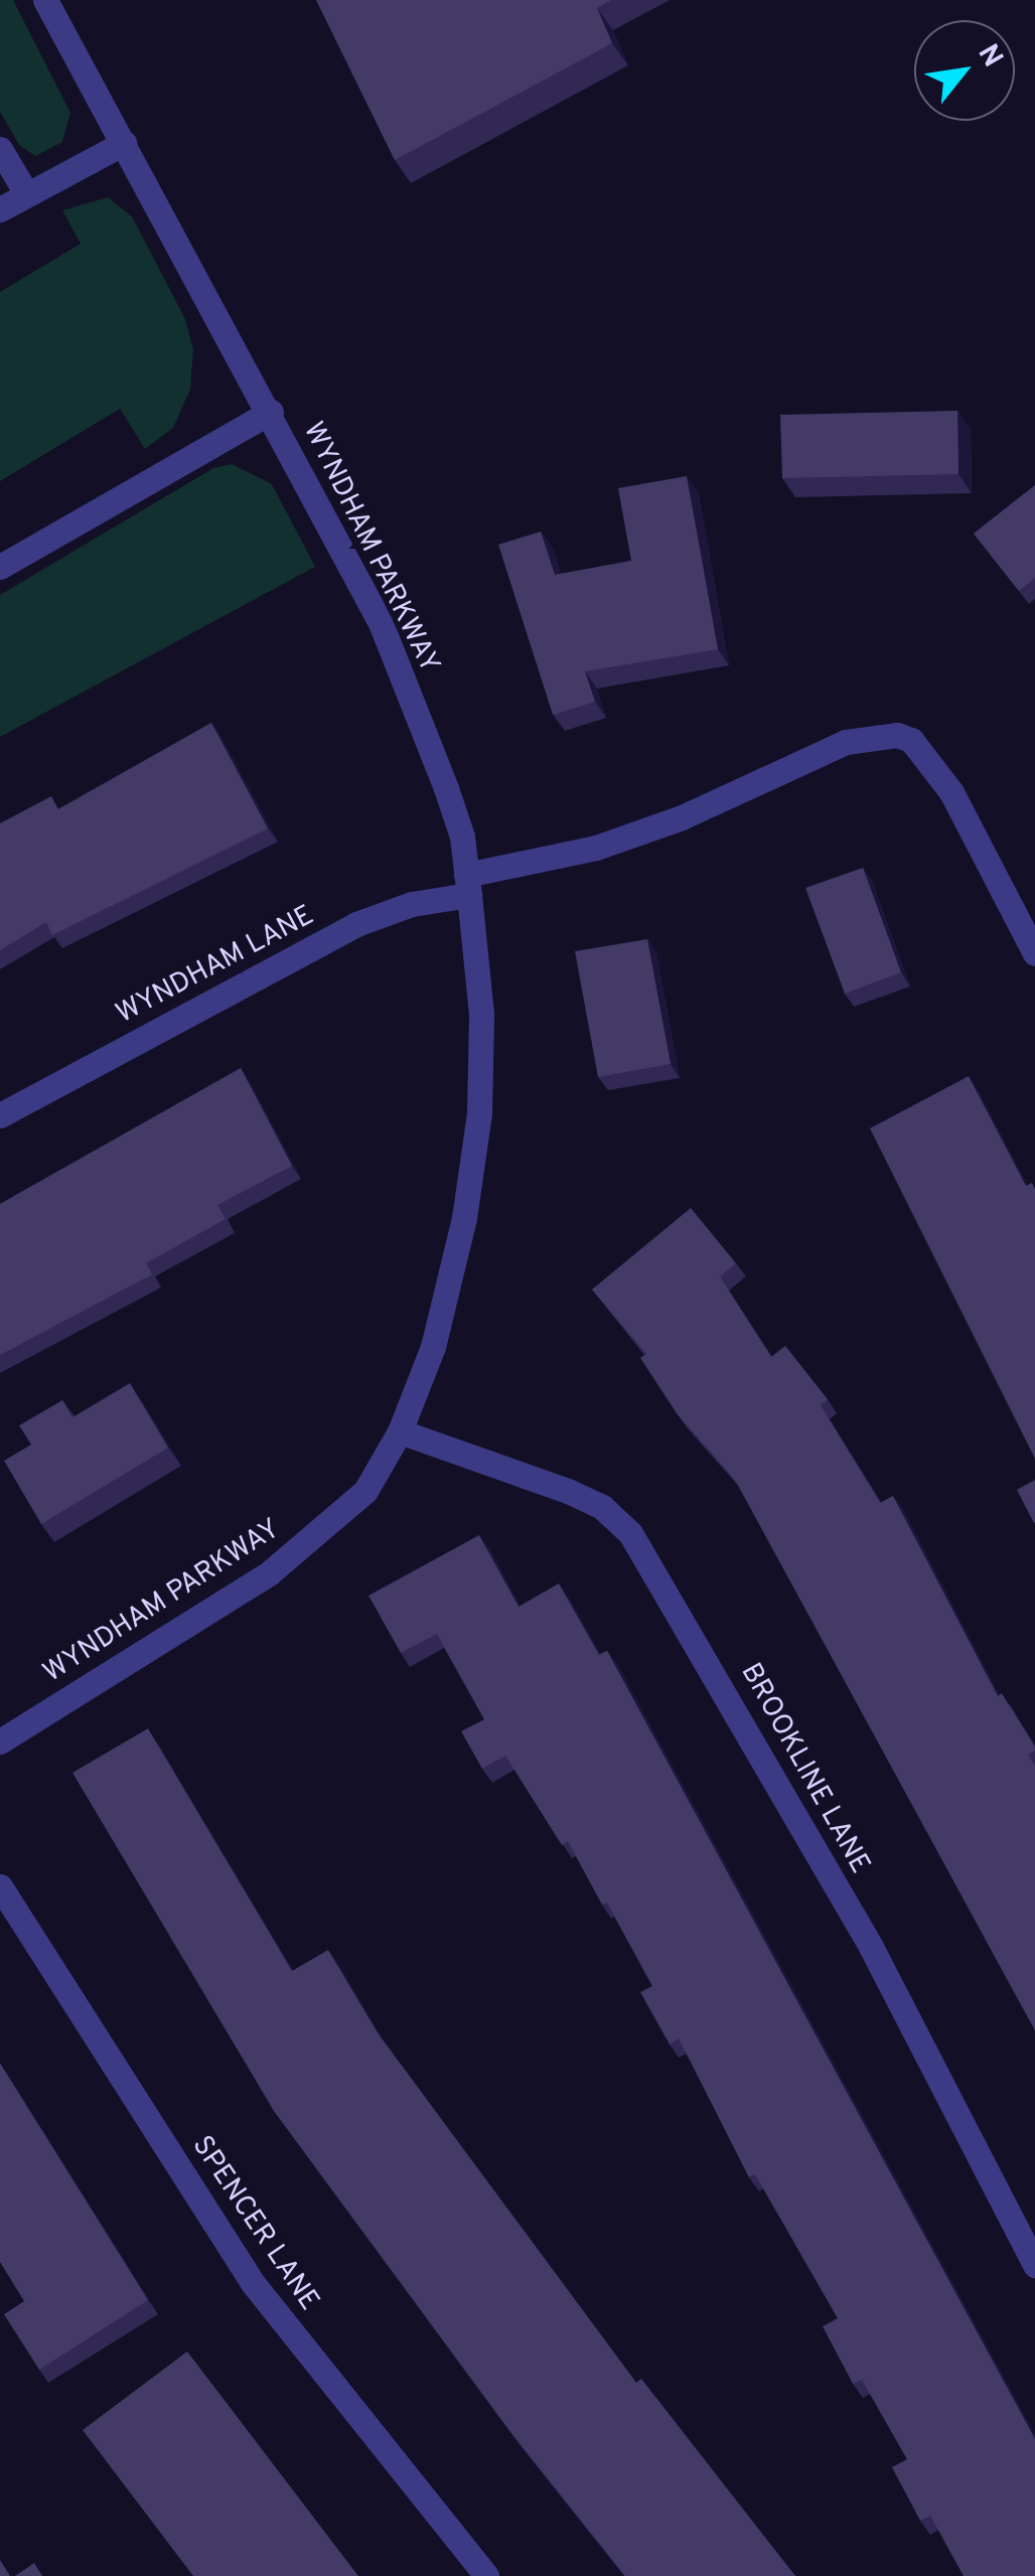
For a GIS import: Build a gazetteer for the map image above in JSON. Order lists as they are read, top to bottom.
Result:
{
  "streets": {
    "street": [
      "WYNDHAM PARKWAY",
      "WYNDHAM LANE",
      "BROOKLINE LANE",
      "SPENCER LANE"
    ]
  },
  "crossings": [
    ["WYNDHAM PARKWAY", "WYNDHAM LANE"],
    ["WYNDHAM PARKWAY", "BROOKLINE LANE"]
  ],
  "north": "top right"
}
